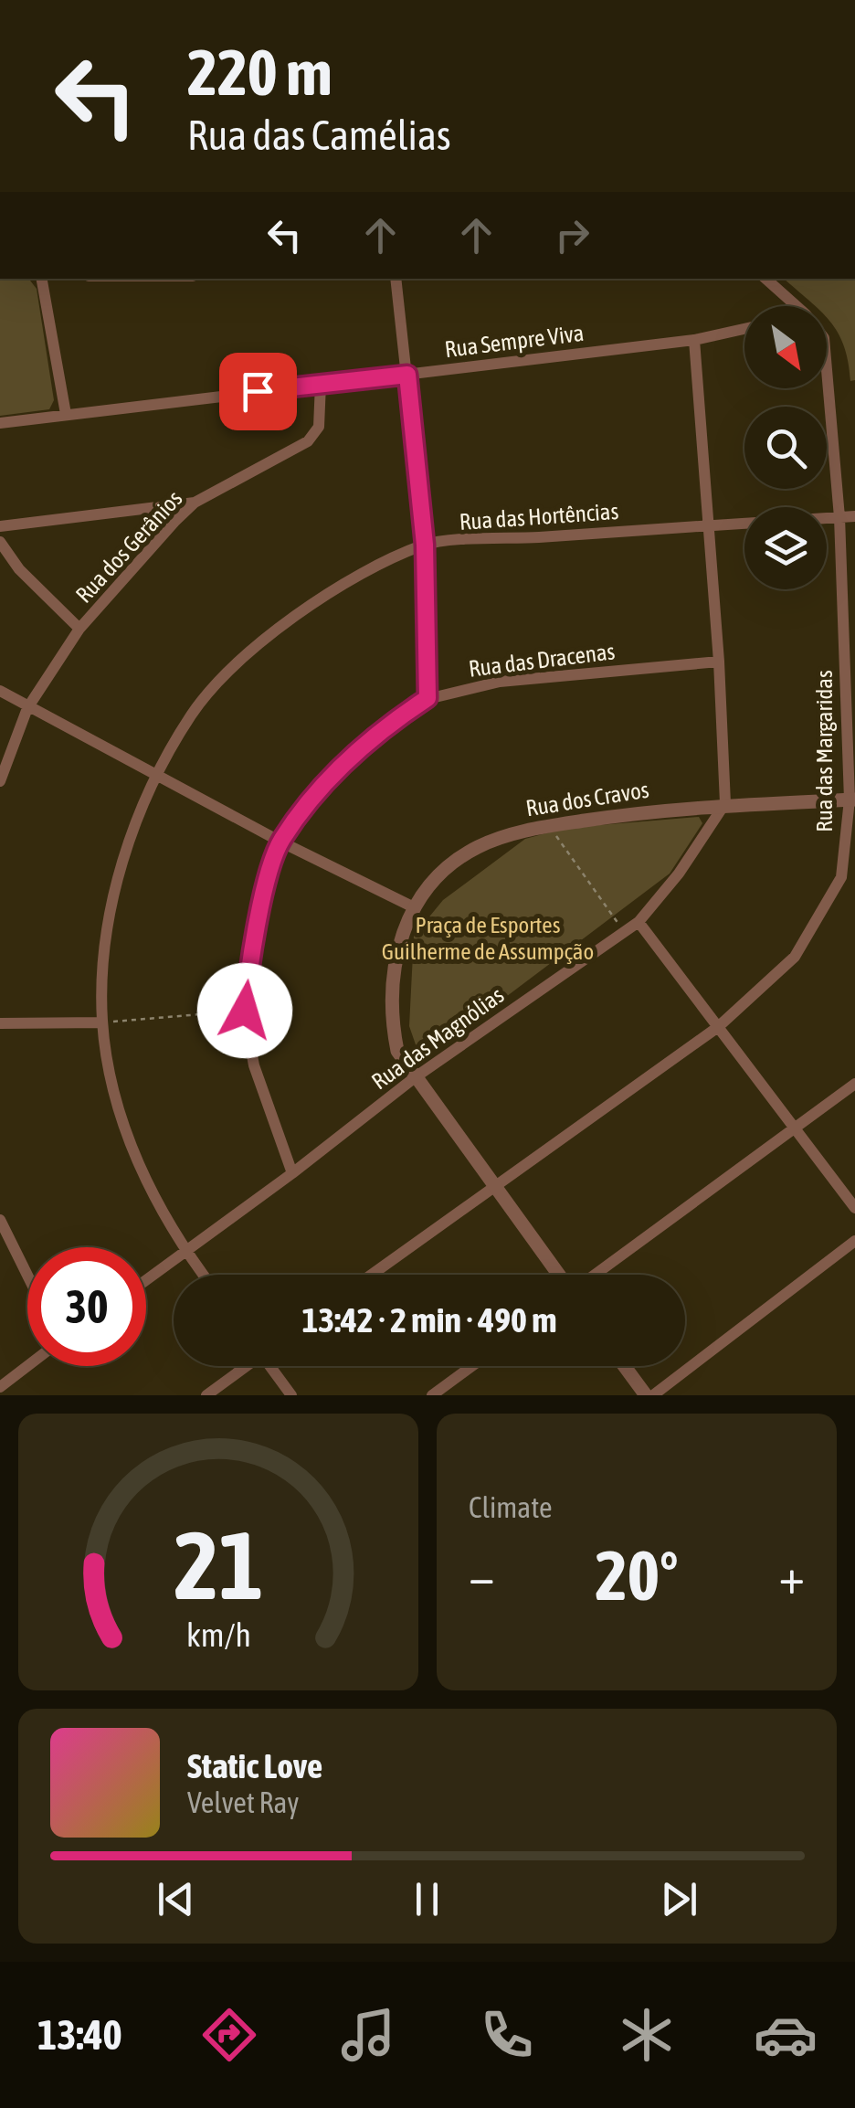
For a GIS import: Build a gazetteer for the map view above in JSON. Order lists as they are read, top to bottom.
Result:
{
  "streets": {
    "street": [
      "Rua Sempre Viva",
      "Rua das Hortências",
      "Rua dos Gerânios",
      "Rua das Dracenas",
      "Rua das Margaridas",
      "Rua dos Cravos",
      "Rua das Magnólias"
    ]
  },
  "crossings": [
    ["Rua Sempre Viva", "Rua dos Gerânios"],
    ["Rua das Hortências", "Rua das Margaridas"],
    ["Rua das Hortências", "Rua das Magnólias"],
    ["Rua das Dracenas", "Rua das Magnólias"],
    ["Rua das Margaridas", "Rua dos Cravos"],
    ["Rua dos Cravos", "Rua das Magnólias"]
  ],
  "parks": ["Praça de Esportes Guilherme de Assumpção"],
  "north": "bottom right",
  "page": {
    "turn": ["220 m", "Rua das Camélias"],
    "limit": "30",
    "trip": "13:42 · 2 min · 490 m",
    "tile": "Climate",
    "heat": ["−", "20°", "+"],
    "song": ["Static Love", "Velvet Ray"],
    "tabs": "13:40",
    "gauge": ["21", "km/h"]
  }
}
